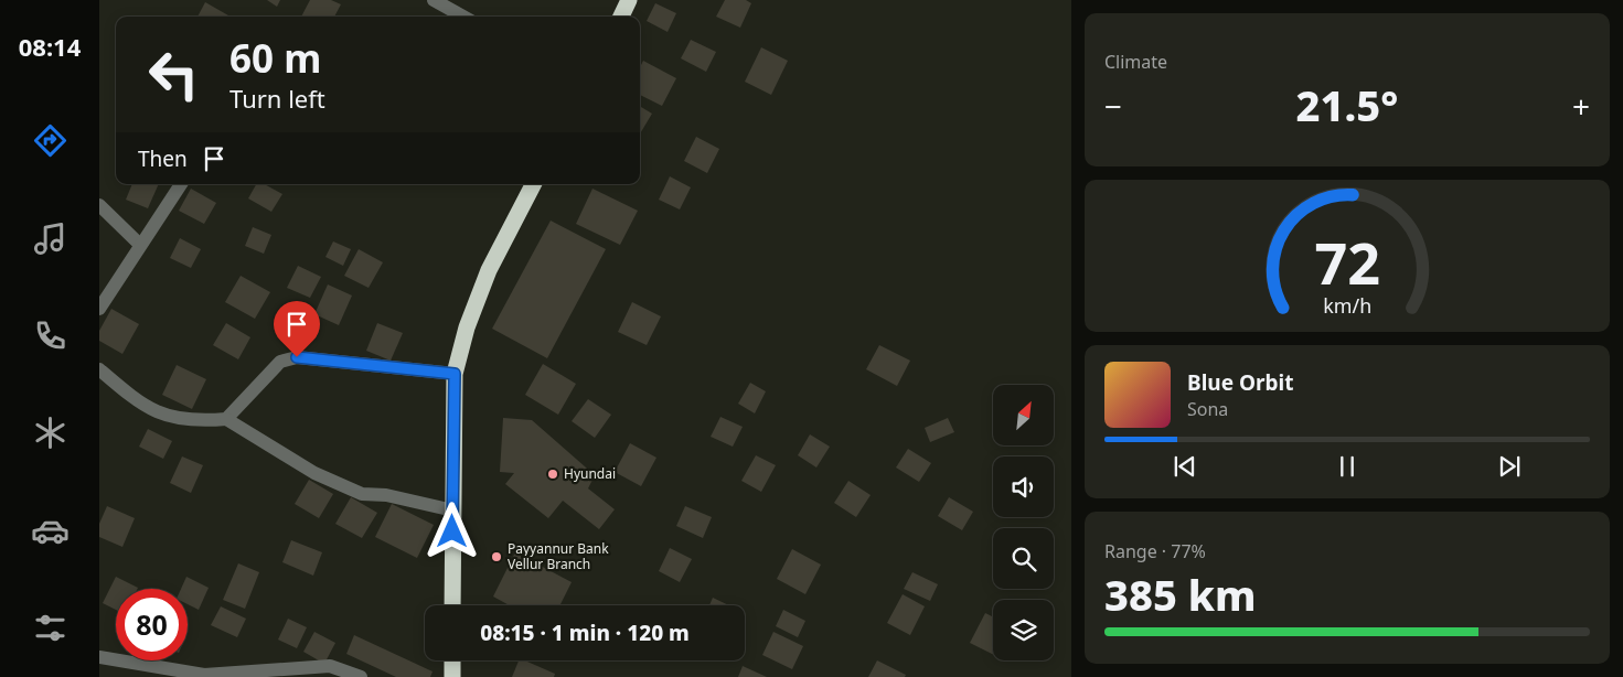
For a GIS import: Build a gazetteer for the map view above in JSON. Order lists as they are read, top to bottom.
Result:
{
  "places": ["Hyundai", "Payyannur Bank Vellur Branch"],
  "north": "top right",
  "page": {
    "tabs": "08:14",
    "tile": [
      "Climate",
      ["Range · 77%", "385 km"]
    ],
    "turn": ["60 m", "Turn left"],
    "heat": ["−", "21.5°", "+"],
    "then": "Then",
    "song": ["Blue Orbit", "Sona"],
    "limit": "80",
    "trip": "08:15 · 1 min · 120 m",
    "gauge": ["72", "km/h"]
  }
}
